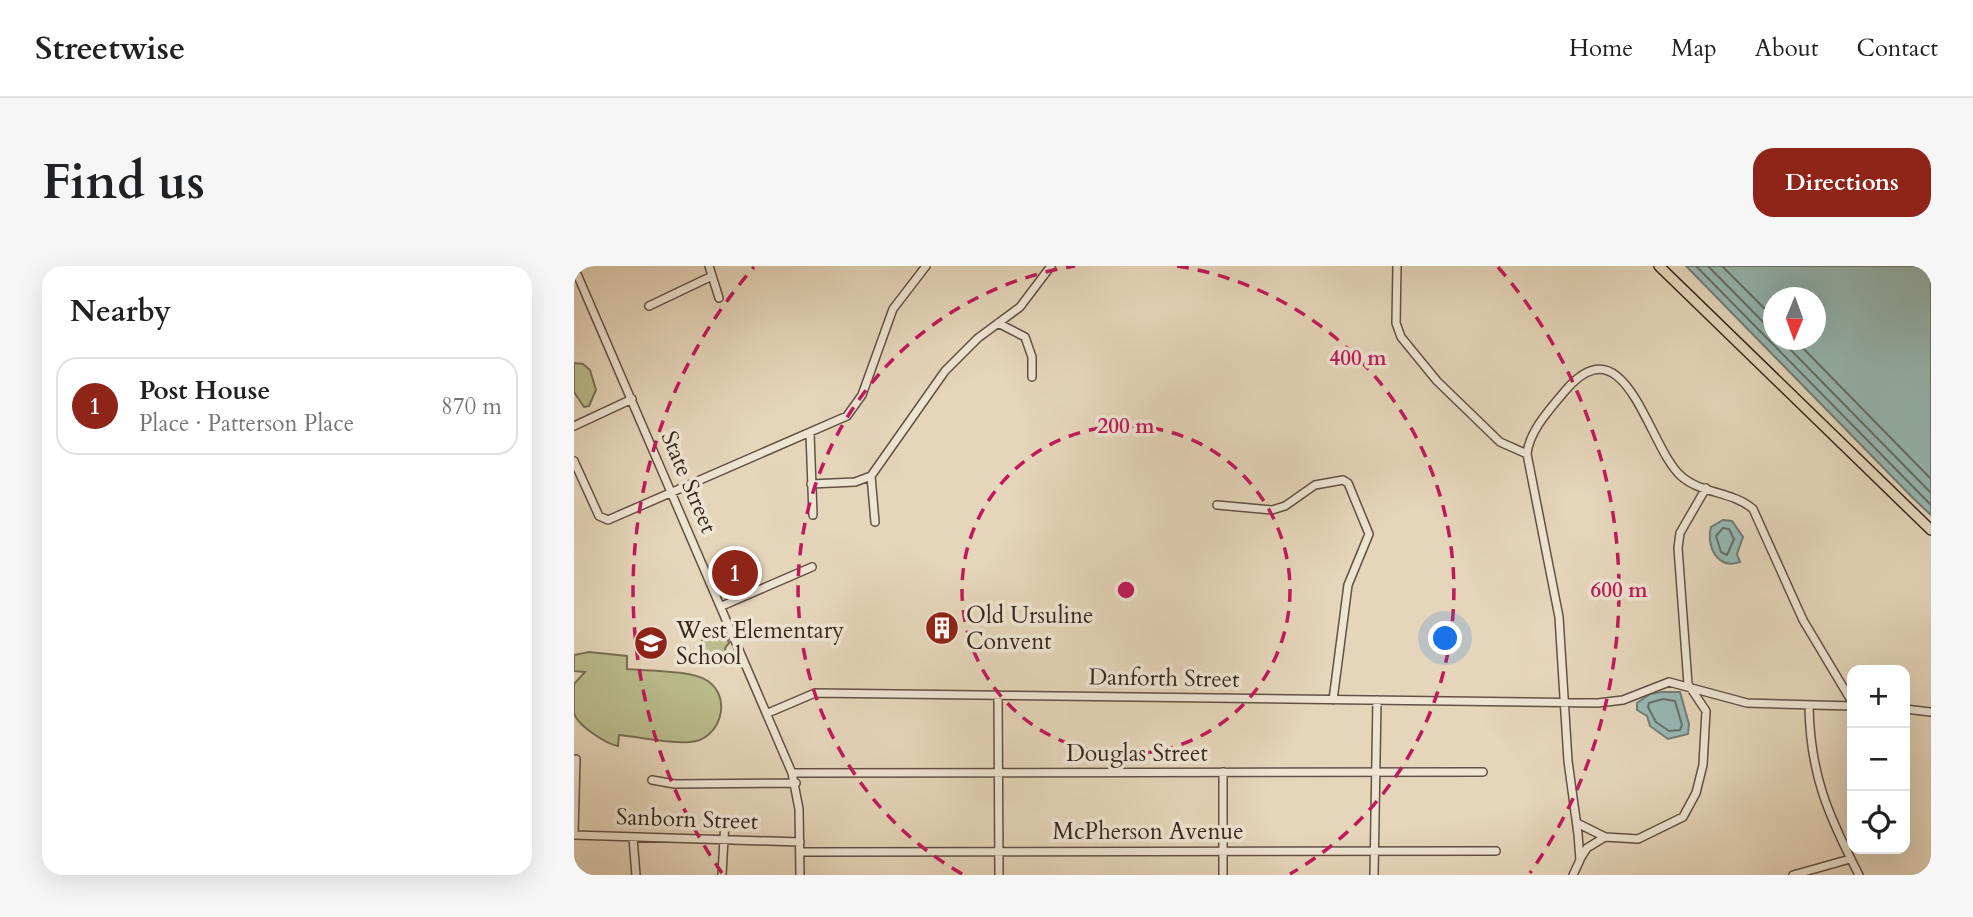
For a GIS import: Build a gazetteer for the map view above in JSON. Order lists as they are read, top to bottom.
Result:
{
  "streets": {
    "street": [
      "State Street",
      "Danforth Street",
      "Douglas Street",
      "Sanborn Street",
      "McPherson Avenue"
    ]
  },
  "crossings": [
    ["State Street", "Danforth Street"],
    ["State Street", "Douglas Street"],
    ["State Street", "Sanborn Street"],
    ["State Street", "McPherson Avenue"]
  ],
  "places": {
    "building": ["Old Ursuline Convent"],
    "school or university": ["West Elementary School"]
  },
  "north": "bottom",
  "page": {
    "header": "Streetwise",
    "nav": [
      "Home",
      "Map",
      "About",
      "Contact"
    ],
    "buttons": "Directions",
    "title": "Find us",
    "heading": "Nearby",
    "list": [
      {
        "mark": "1",
        "name": "Post House",
        "note": "Place · Patterson Place",
        "value": "870 m"
      }
    ],
    "pins": "1",
    "map_buttons": ["+", "−"]
  },
  "rings": ["400 m", "200 m", "600 m"]
}
